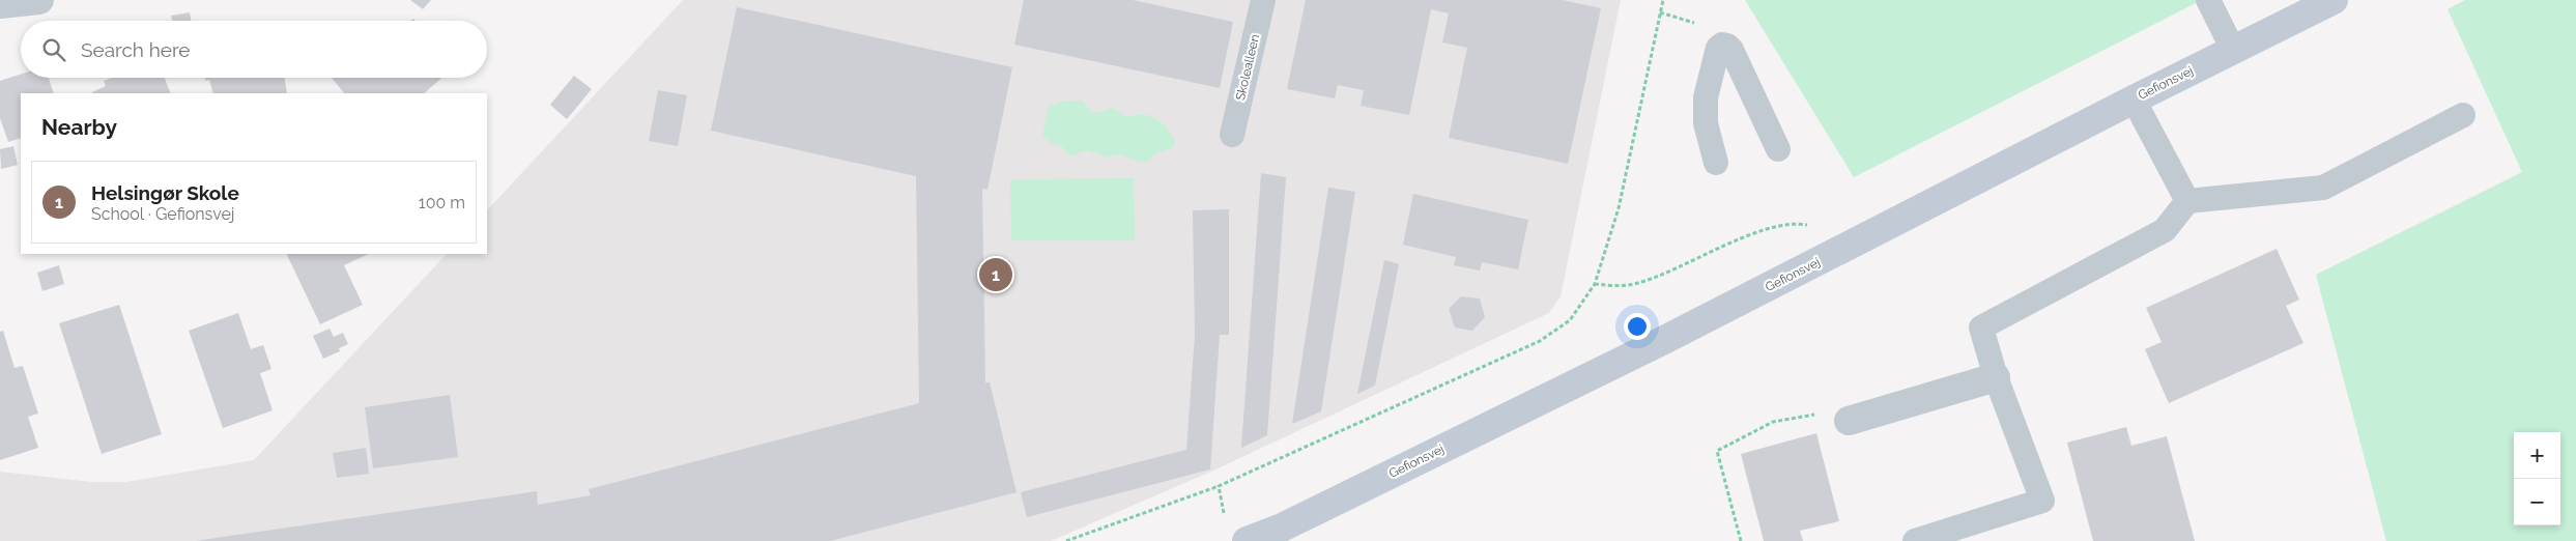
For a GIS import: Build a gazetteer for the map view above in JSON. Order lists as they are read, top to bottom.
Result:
{
  "streets": {
    "main road": ["Gefionsvej"],
    "lane": ["Skolealleen"]
  },
  "page": {
    "search": "Search here",
    "heading": "Nearby",
    "list": [
      {
        "mark": "1",
        "name": "Helsingør Skole",
        "note": "School · Gefionsvej",
        "value": "100 m"
      }
    ],
    "pins": "1",
    "map_buttons": ["+", "−"]
  }
}
